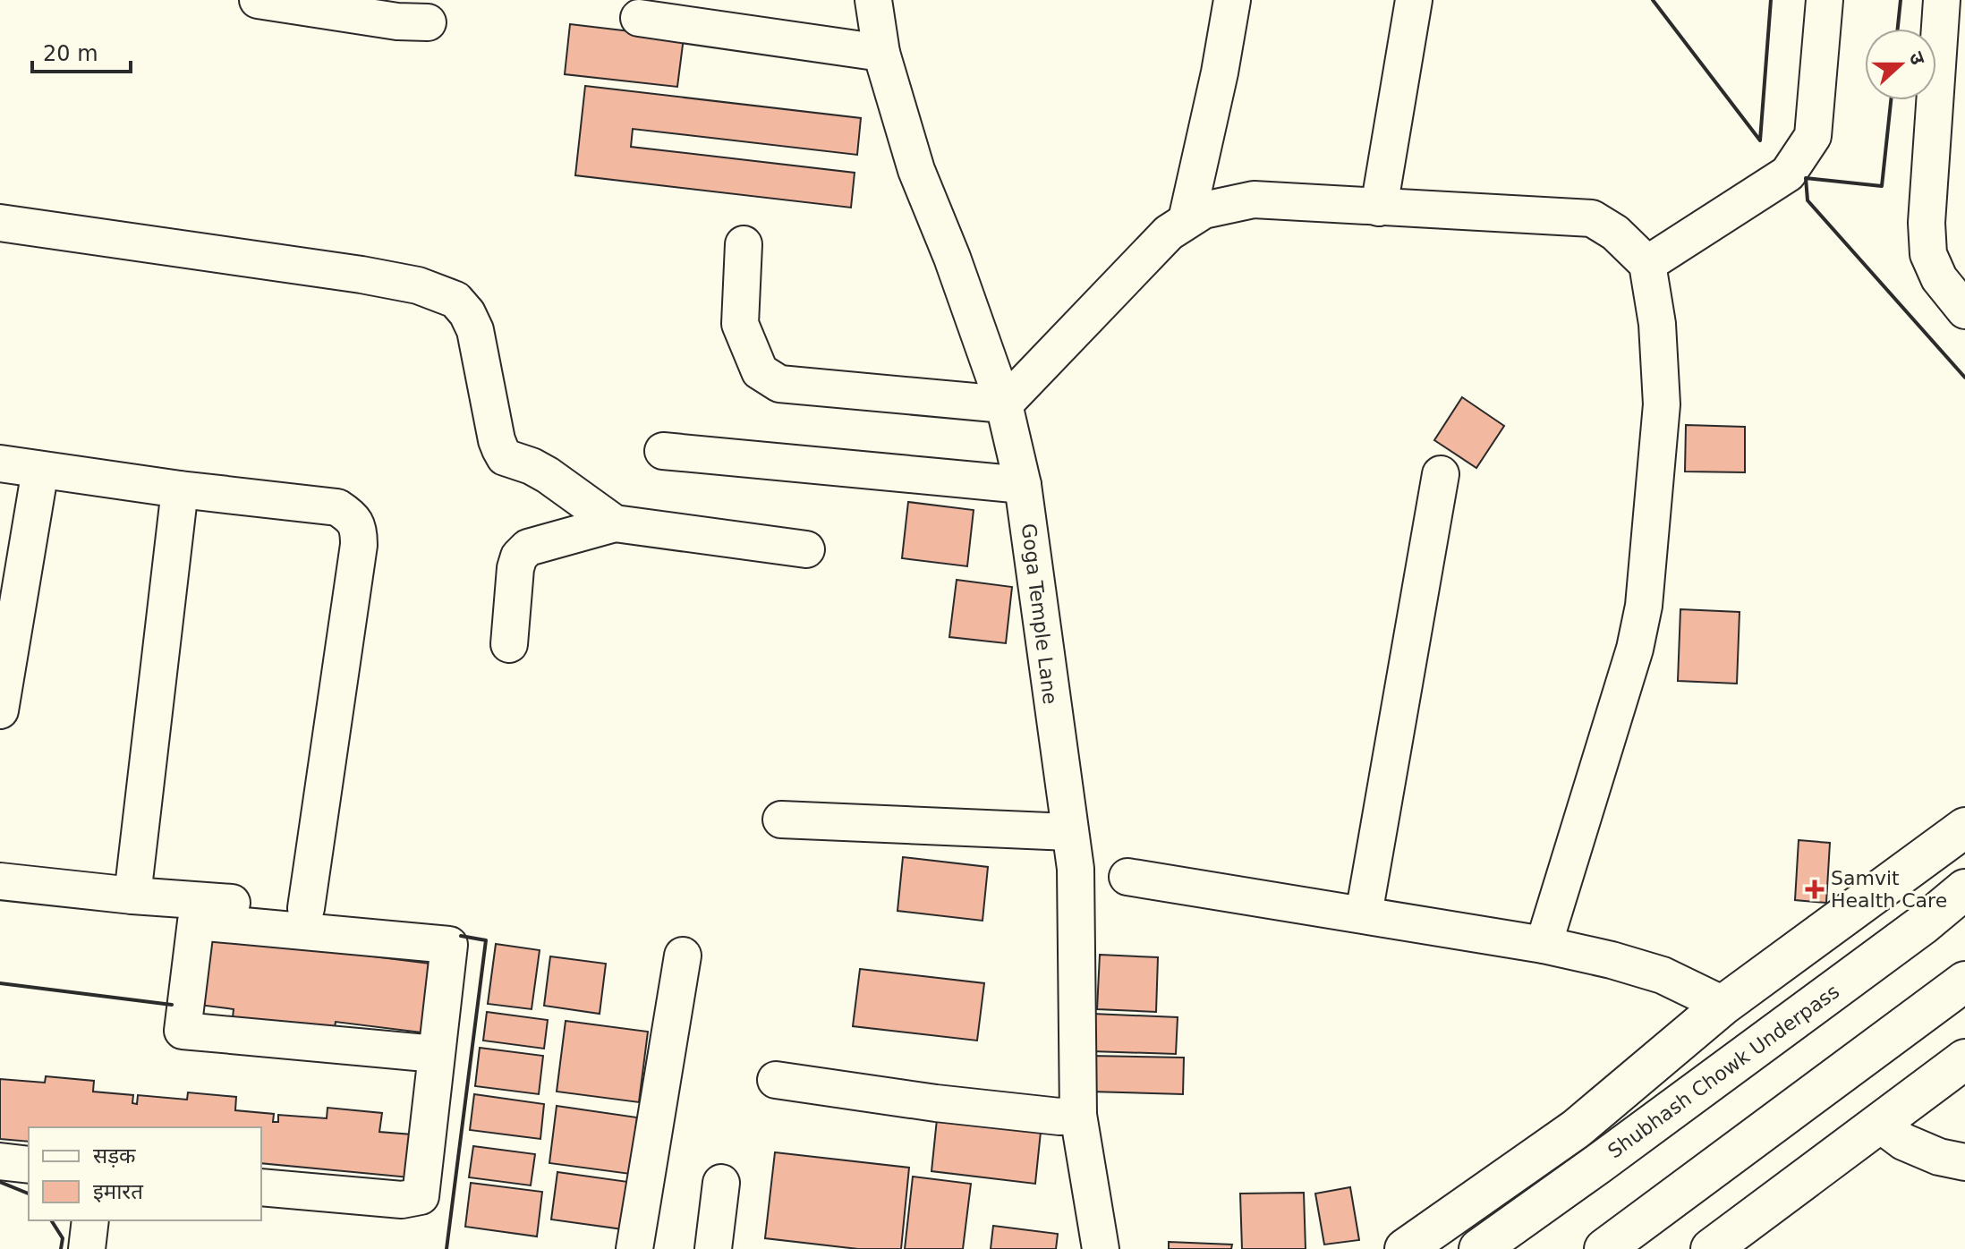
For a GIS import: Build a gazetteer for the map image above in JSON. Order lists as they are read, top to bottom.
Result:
{
  "streets": {
    "main road": ["Shubhash Chowk Underpass"],
    "street": ["Goga Temple Lane"]
  },
  "places": {
    "health": ["Samvit Health Care"]
  },
  "legend": ["सड़क", "इमारत"],
  "scale_bar": "20 m",
  "north": "right"
}
